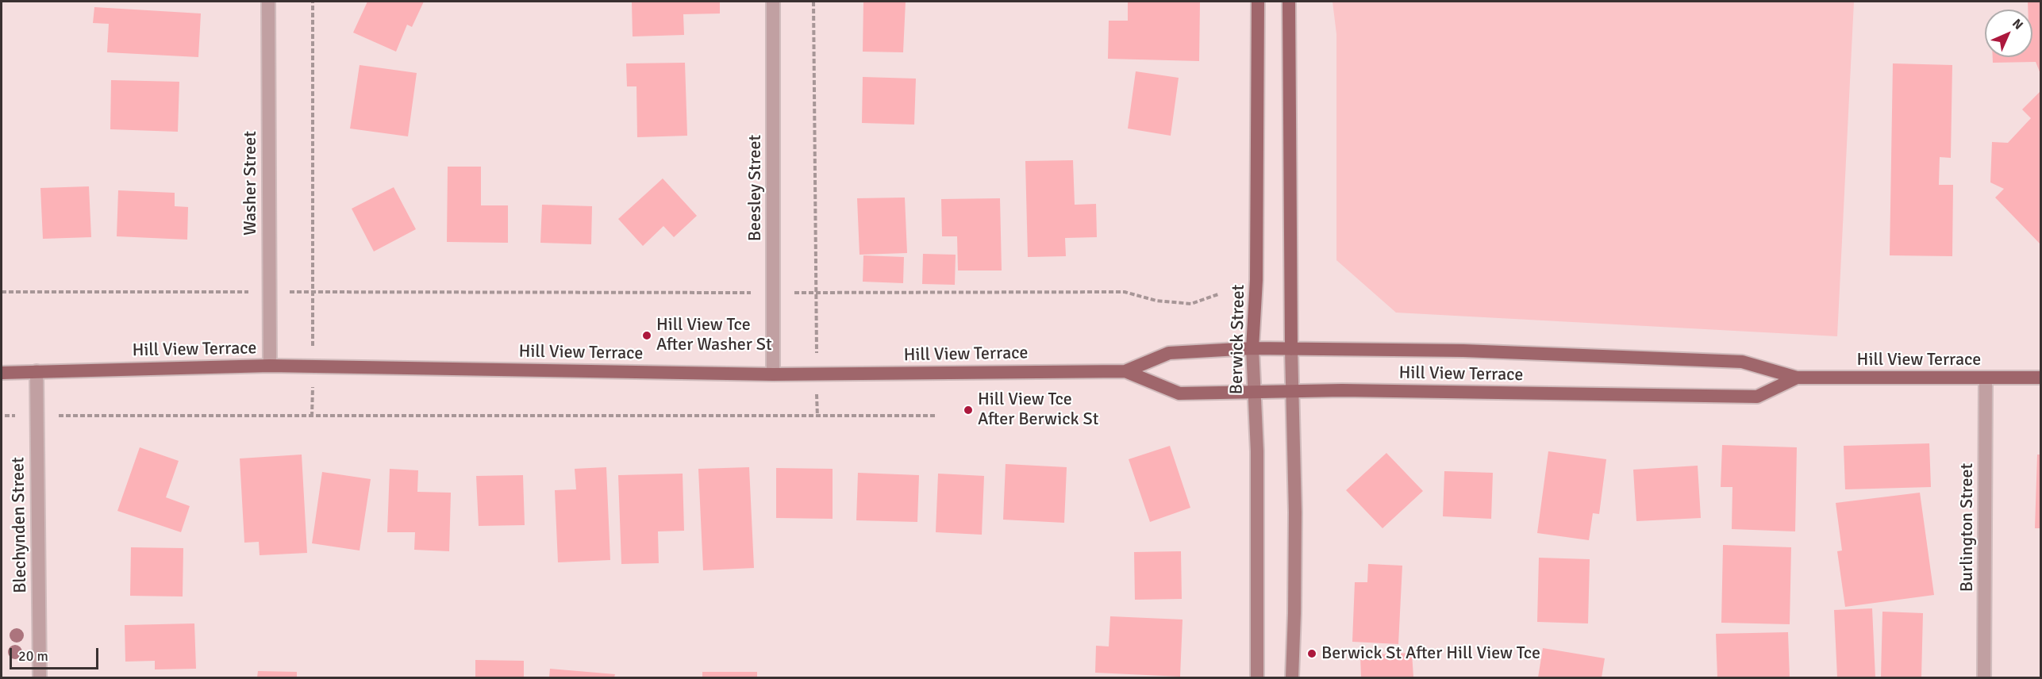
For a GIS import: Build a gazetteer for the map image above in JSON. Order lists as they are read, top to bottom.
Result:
{
  "streets": {
    "main road": ["Berwick Street", "Hill View Terrace"],
    "street": [
      "Washer Street",
      "Beesley Street",
      "Blechynden Street",
      "Burlington Street"
    ]
  },
  "crossings": [
    ["Washer Street", "Hill View Terrace"],
    ["Beesley Street", "Hill View Terrace"],
    ["Berwick Street", "Hill View Terrace"],
    ["Hill View Terrace", "Blechynden Street"],
    ["Hill View Terrace", "Burlington Street"]
  ],
  "places": ["Hill View Tce After Washer St", "Hill View Tce After Berwick St", "Berwick St After Hill View Tce"],
  "scale_bar": "20 m",
  "north": "top right"
}
